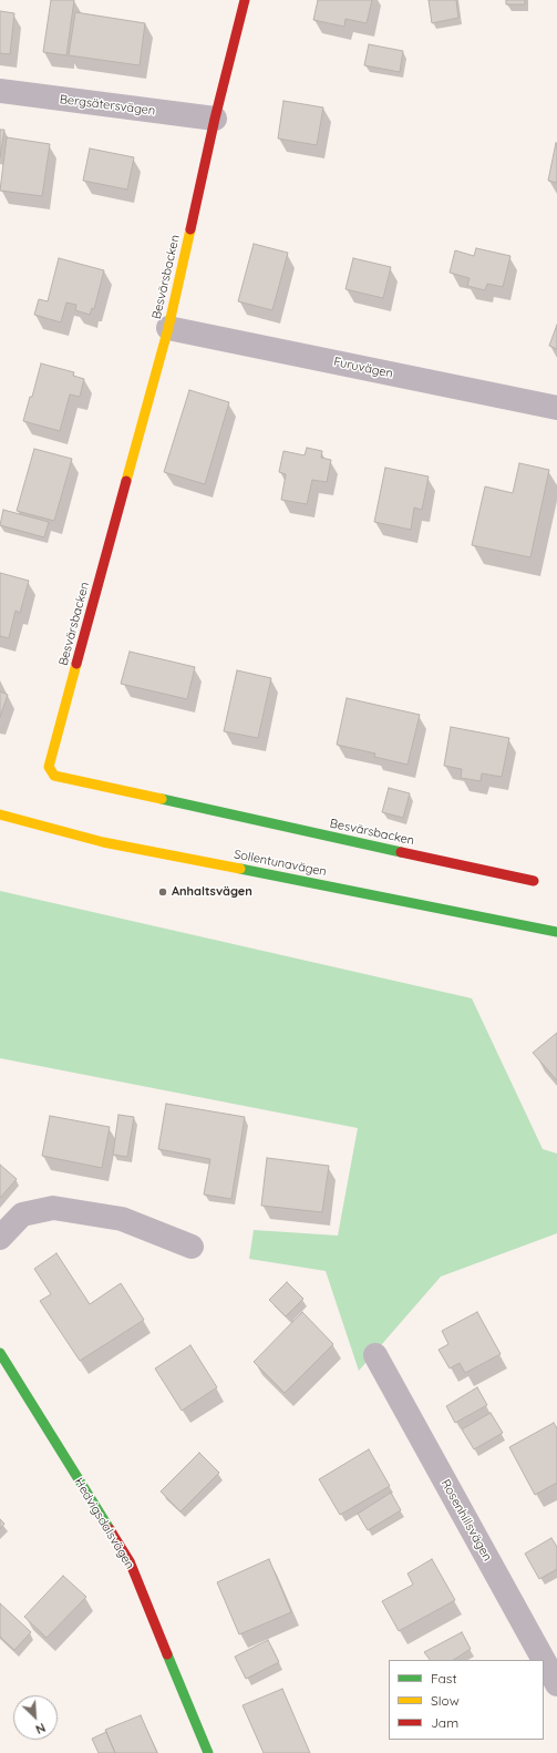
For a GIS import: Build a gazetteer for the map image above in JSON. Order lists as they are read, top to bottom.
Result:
{
  "streets": {
    "street": [
      "Bergsätersvägen",
      "Besvärsbacken",
      "Furuvägen",
      "Sollentunavägen",
      "Rosenhillsvägen",
      "Hedvigsdalsvägen"
    ]
  },
  "crossings": [
    ["Bergsätersvägen", "Besvärsbacken"],
    ["Besvärsbacken", "Furuvägen"]
  ],
  "places": ["Anhaltsvägen"],
  "legend": ["Fast", "Slow", "Jam"],
  "north": "bottom right"
}
